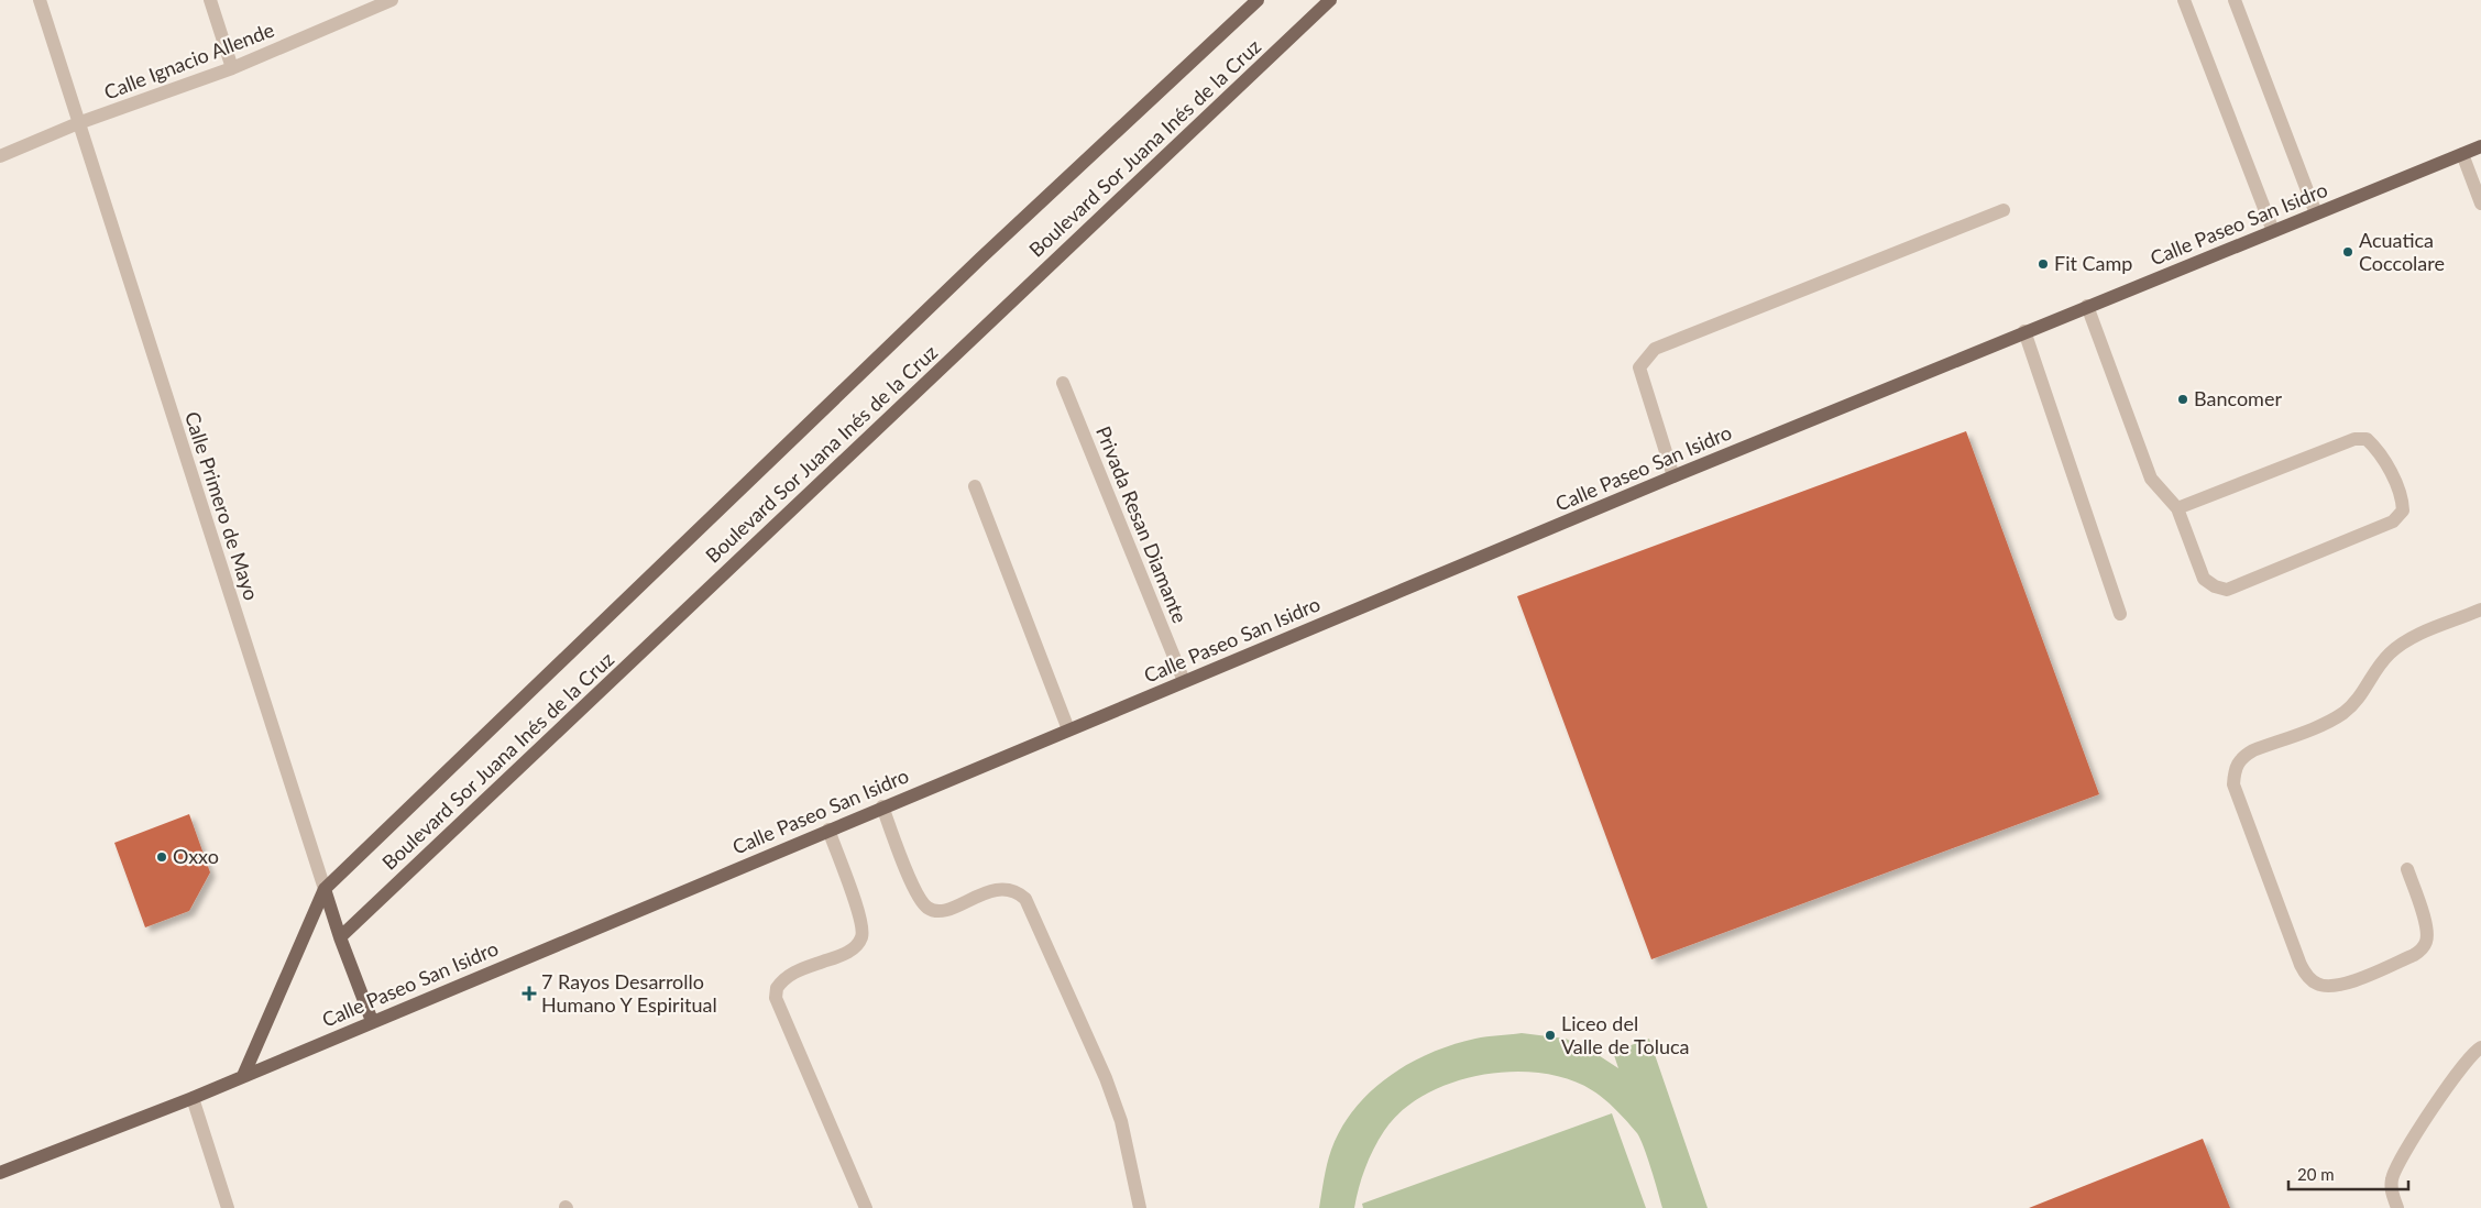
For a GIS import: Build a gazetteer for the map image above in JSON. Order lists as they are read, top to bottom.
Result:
{
  "streets": {
    "main road": ["Boulevard Sor Juana Inés de la Cruz", "Calle Paseo San Isidro", "Calle Primero de Mayo"],
    "street": ["Calle Ignacio Allende", "Privada Resan Diamante"]
  },
  "crossings": [
    ["Calle Ignacio Allende", "Calle Primero de Mayo"],
    ["Boulevard Sor Juana Inés de la Cruz", "Calle Primero de Mayo"],
    ["Calle Paseo San Isidro", "Calle Primero de Mayo"],
    ["Calle Paseo San Isidro", "Privada Resan Diamante"]
  ],
  "places": {
    "other": [
      "Acuatica Coccolare",
      "Fit Camp",
      "Bancomer",
      "Oxxo",
      "Liceo del Valle de Toluca"
    ],
    "health": ["7 Rayos Desarrollo Humano Y Espiritual"]
  },
  "scale_bar": "20 m"
}
